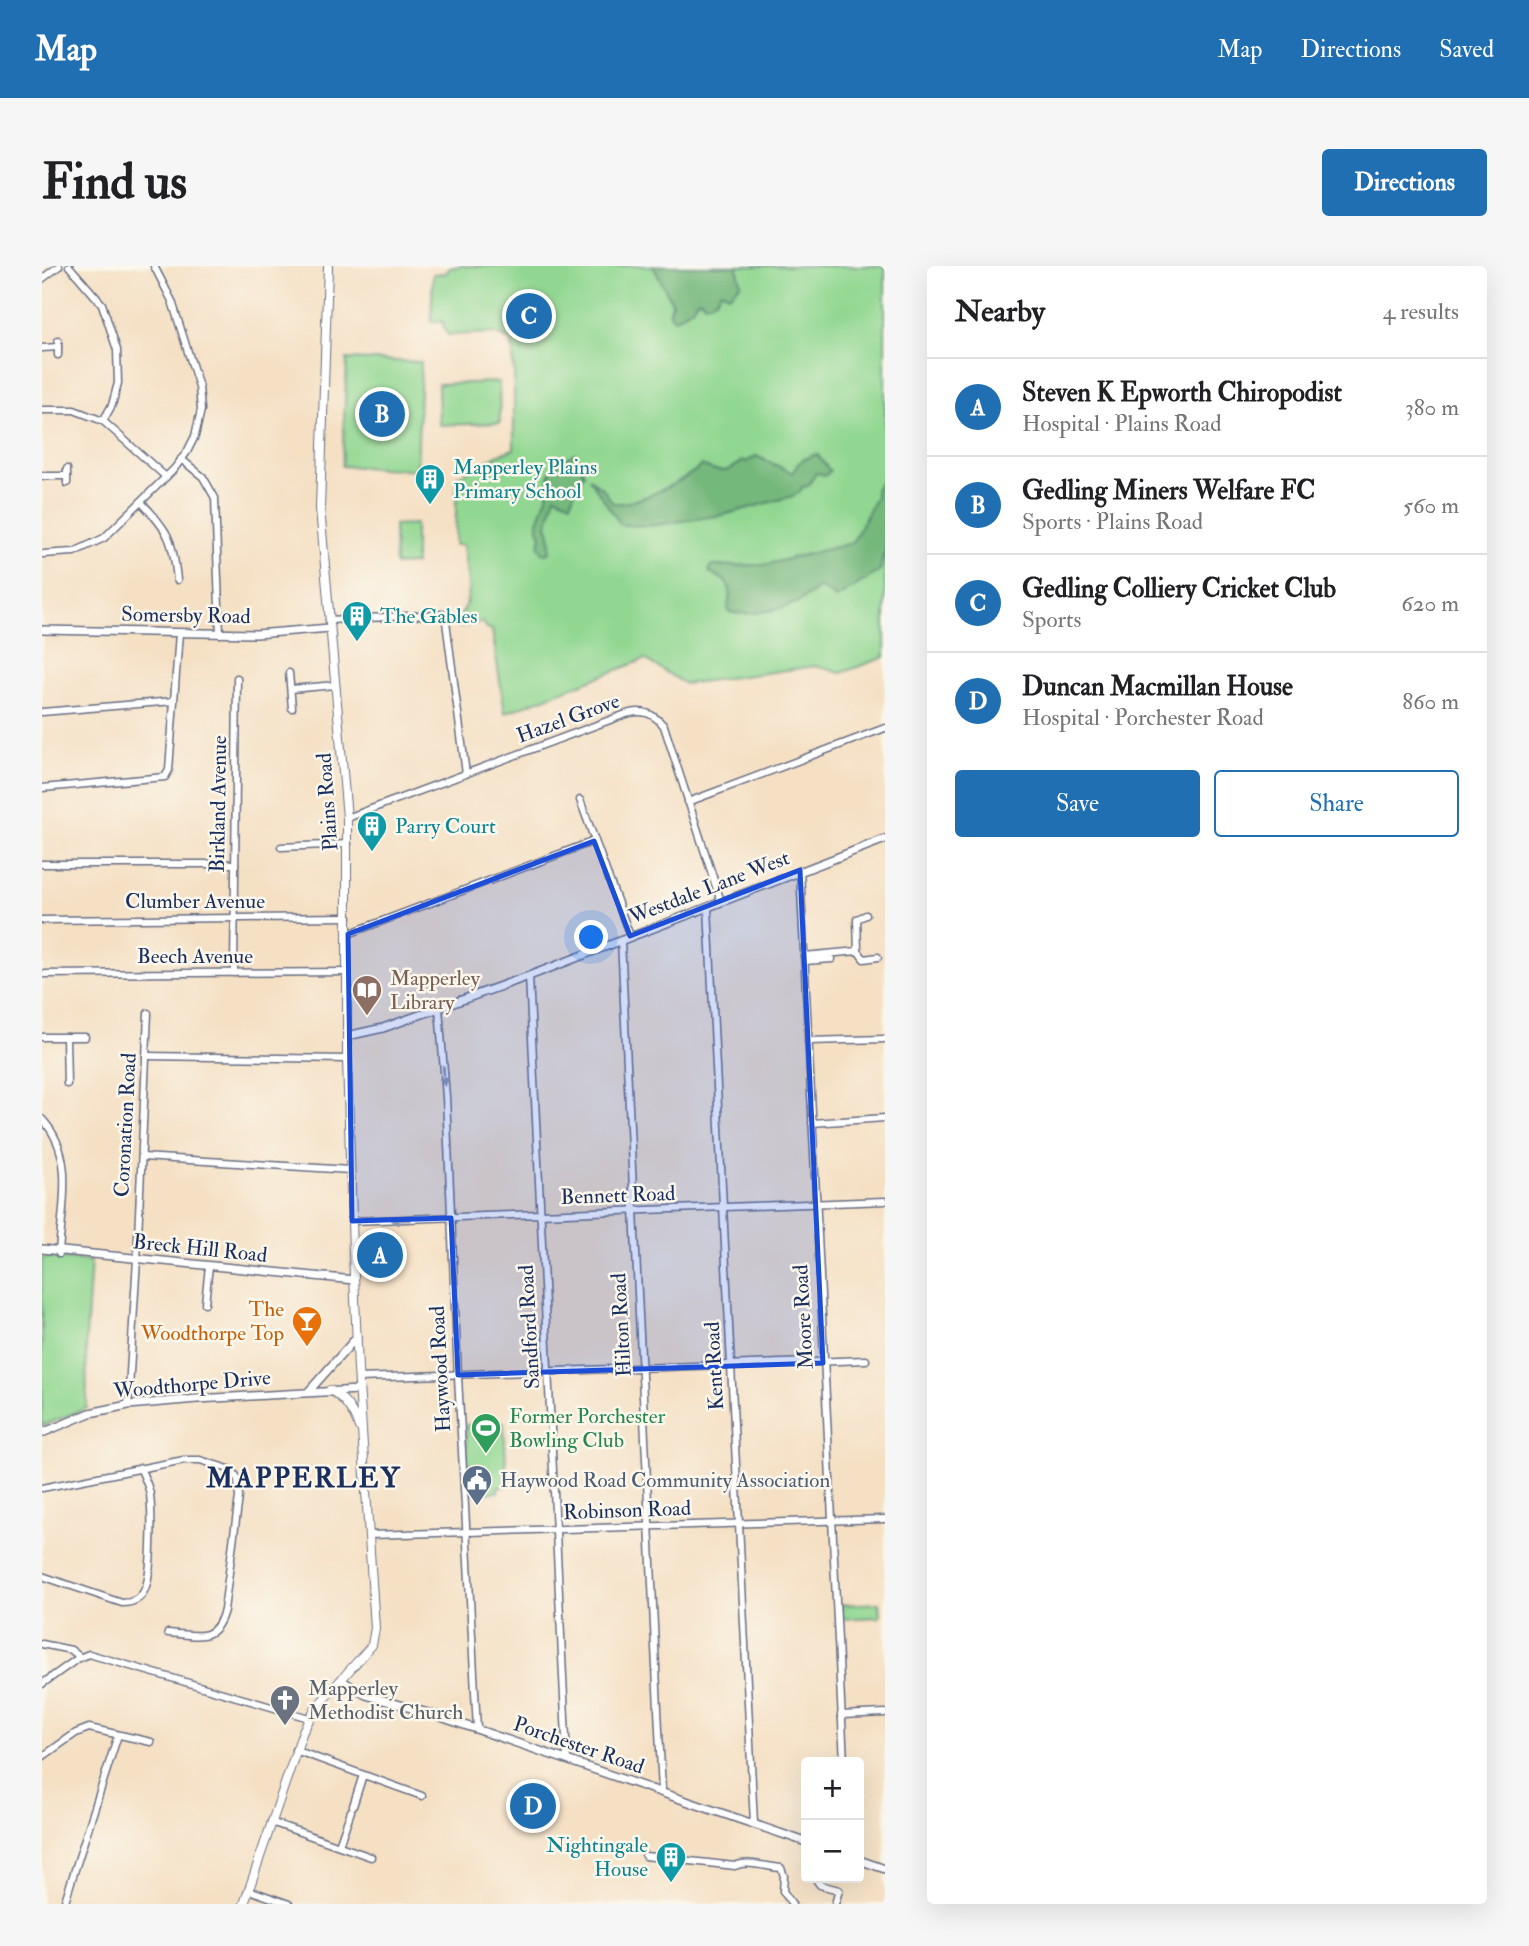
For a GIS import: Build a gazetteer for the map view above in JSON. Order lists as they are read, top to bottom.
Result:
{
  "streets": {
    "main road": ["Plains Road"],
    "street": [
      "Somersby Road",
      "Hazel Grove",
      "Birkland Avenue",
      "Westdale Lane West",
      "Clumber Avenue",
      "Beech Avenue",
      "Coronation Road",
      "Bennett Road",
      "Breck Hill Road",
      "Moore Road",
      "Hilton Road",
      "Sandford Road",
      "Kent Road",
      "Haywood Road",
      "Woodthorpe Drive",
      "Robinson Road",
      "Porchester Road"
    ]
  },
  "crossings": [
    ["Somersby Road", "Plains Road"],
    ["Hazel Grove", "Plains Road"],
    ["Hazel Grove", "Westdale Lane West"],
    ["Plains Road", "Westdale Lane West"],
    ["Plains Road", "Clumber Avenue"],
    ["Plains Road", "Beech Avenue"],
    ["Plains Road", "Bennett Road"],
    ["Plains Road", "Breck Hill Road"],
    ["Plains Road", "Woodthorpe Drive"],
    ["Plains Road", "Robinson Road"],
    ["Plains Road", "Porchester Road"],
    ["Birkland Avenue", "Clumber Avenue"],
    ["Birkland Avenue", "Beech Avenue"],
    ["Westdale Lane West", "Moore Road"],
    ["Westdale Lane West", "Hilton Road"],
    ["Westdale Lane West", "Sandford Road"],
    ["Westdale Lane West", "Kent Road"],
    ["Westdale Lane West", "Haywood Road"],
    ["Coronation Road", "Breck Hill Road"],
    ["Coronation Road", "Woodthorpe Drive"],
    ["Bennett Road", "Moore Road"],
    ["Bennett Road", "Hilton Road"],
    ["Bennett Road", "Sandford Road"],
    ["Bennett Road", "Kent Road"],
    ["Bennett Road", "Haywood Road"],
    ["Moore Road", "Robinson Road"],
    ["Hilton Road", "Robinson Road"],
    ["Hilton Road", "Porchester Road"],
    ["Sandford Road", "Robinson Road"],
    ["Sandford Road", "Porchester Road"],
    ["Kent Road", "Robinson Road"],
    ["Kent Road", "Porchester Road"],
    ["Haywood Road", "Robinson Road"],
    ["Haywood Road", "Porchester Road"]
  ],
  "districts": ["MAPPERLEY"],
  "places": {
    "building": [
      "Mapperley Plains Primary School",
      "The Gables",
      "Parry Court",
      "Nightingale House"
    ],
    "library": ["Mapperley Library"],
    "bar": ["The Woodthorpe Top"],
    "sports": ["Former Porchester Bowling Club"],
    "public building": ["Haywood Road Community Association"],
    "church": ["Mapperley Methodist Church"]
  },
  "page": {
    "header": "Map",
    "nav": ["Map", "Directions", "Saved"],
    "buttons": [
      "Directions",
      ["Save", "Share"]
    ],
    "title": "Find us",
    "heading": ["Nearby", "4 results"],
    "pins": [
      "C",
      "B",
      "A",
      "D"
    ],
    "list": [
      {
        "mark": "A",
        "name": "Steven K Epworth Chiropodist",
        "note": "Hospital · Plains Road",
        "value": "380 m"
      },
      {
        "mark": "B",
        "name": "Gedling Miners Welfare FC",
        "note": "Sports · Plains Road",
        "value": "560 m"
      },
      {
        "mark": "C",
        "name": "Gedling Colliery Cricket Club",
        "note": "Sports",
        "value": "620 m"
      },
      {
        "mark": "D",
        "name": "Duncan Macmillan House",
        "note": "Hospital · Porchester Road",
        "value": "860 m"
      }
    ],
    "map_buttons": ["+", "−"]
  }
}
